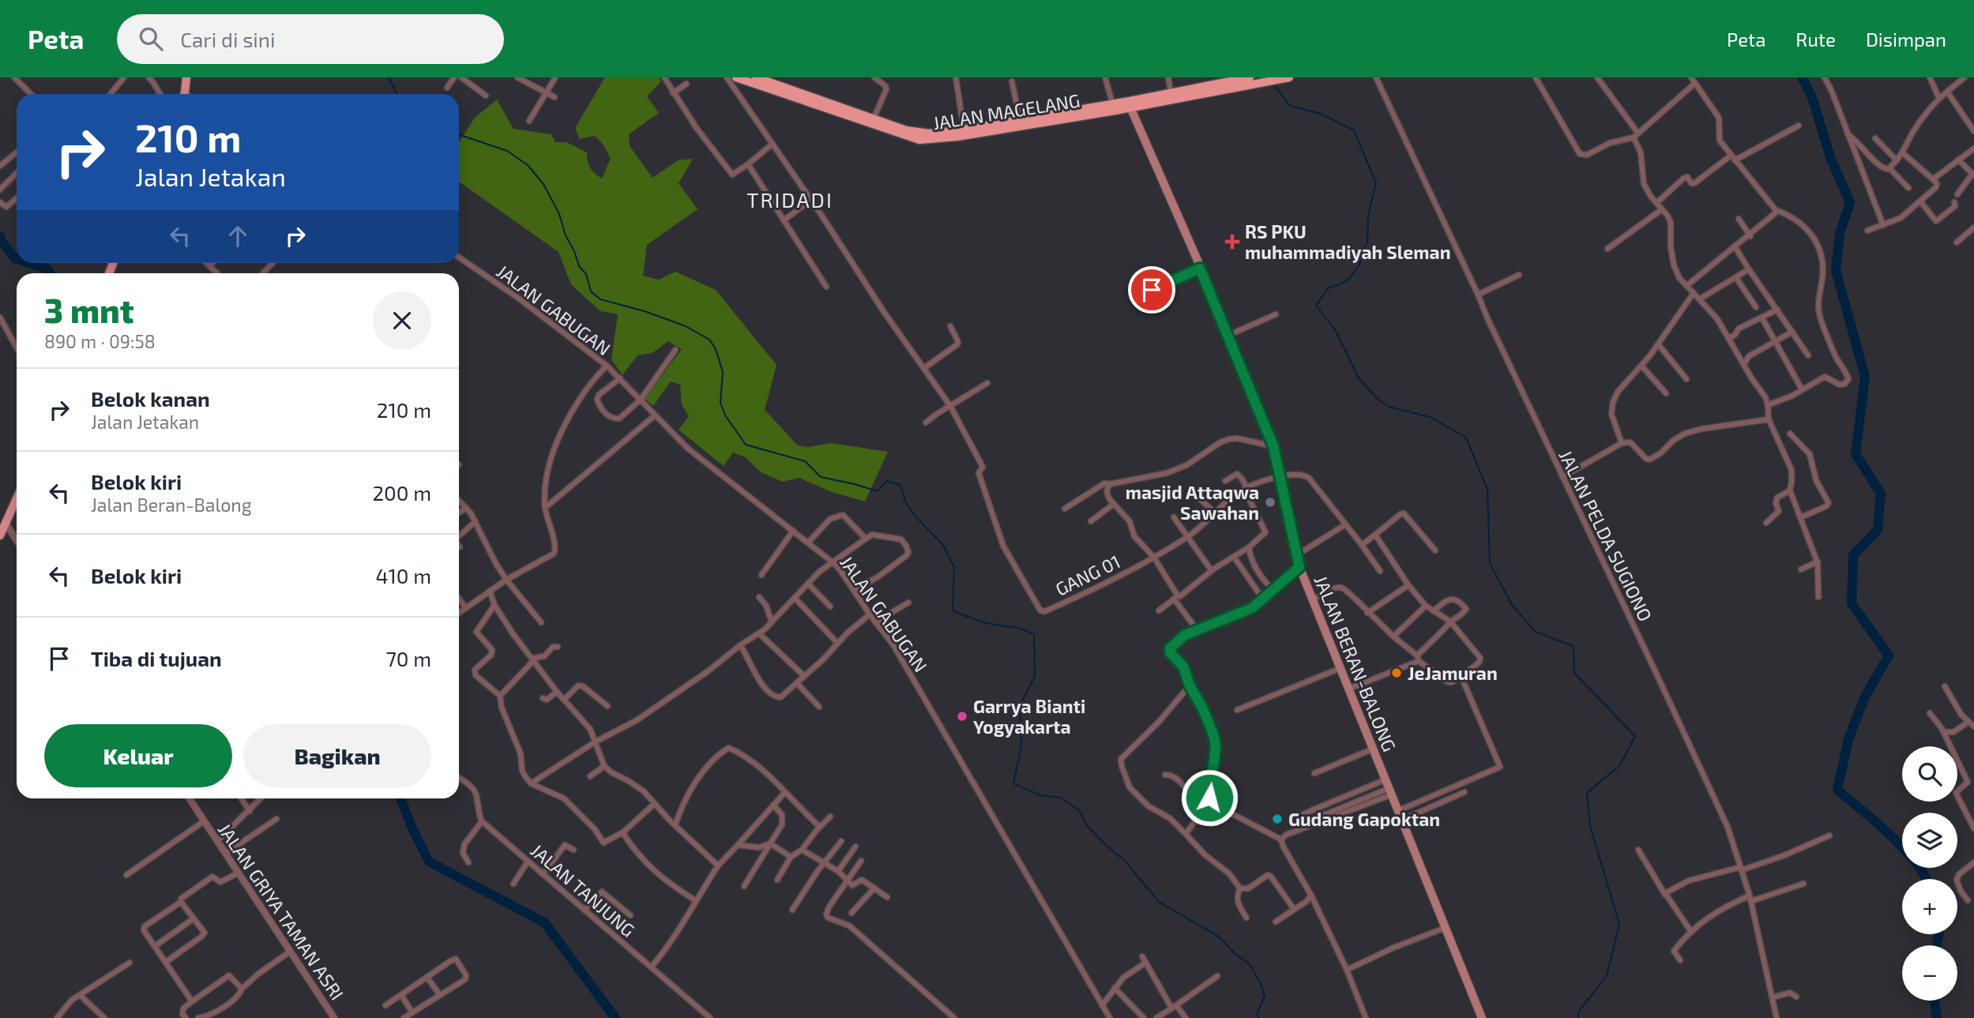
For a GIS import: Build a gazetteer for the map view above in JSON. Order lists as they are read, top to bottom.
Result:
{
  "streets": {
    "highway": ["JALAN MAGELANG"],
    "main road": ["JALAN BERAN-BALONG"],
    "street": [
      "JALAN GABUGAN",
      "JALAN PELDA SUGIONO",
      "GANG 01",
      "JALAN TANJUNG",
      "JALAN GRIYA TAMAN ASRI"
    ]
  },
  "crossings": [
    ["JALAN MAGELANG", "JALAN BERAN-BALONG"],
    ["GANG 01", "JALAN BERAN-BALONG"]
  ],
  "districts": ["TRIDADI"],
  "places": {
    "health": ["RS PKU muhammadiyah Sleman"],
    "other": [
      "masjid Attaqwa Sawahan",
      "JeJamuran",
      "Garrya Bianti Yogyakarta",
      "Gudang Gapoktan"
    ]
  },
  "page": {
    "header": "Peta",
    "search": "Cari di sini",
    "nav": ["Peta", "Rute", "Disimpan"],
    "turn": ["210 m", "Jalan Jetakan"],
    "heading": ["3 mnt", "890 m · 09:58"],
    "list": [
      {
        "name": "Belok kanan",
        "note": "Jalan Jetakan",
        "value": "210 m"
      },
      {
        "name": "Belok kiri",
        "note": "Jalan Beran-Balong",
        "value": "200 m"
      },
      {
        "name": "Belok kiri",
        "value": "410 m"
      },
      {
        "name": "Tiba di tujuan",
        "value": "70 m"
      }
    ],
    "buttons": ["Keluar", "Bagikan"],
    "map_buttons": ["+", "−"]
  }
}
